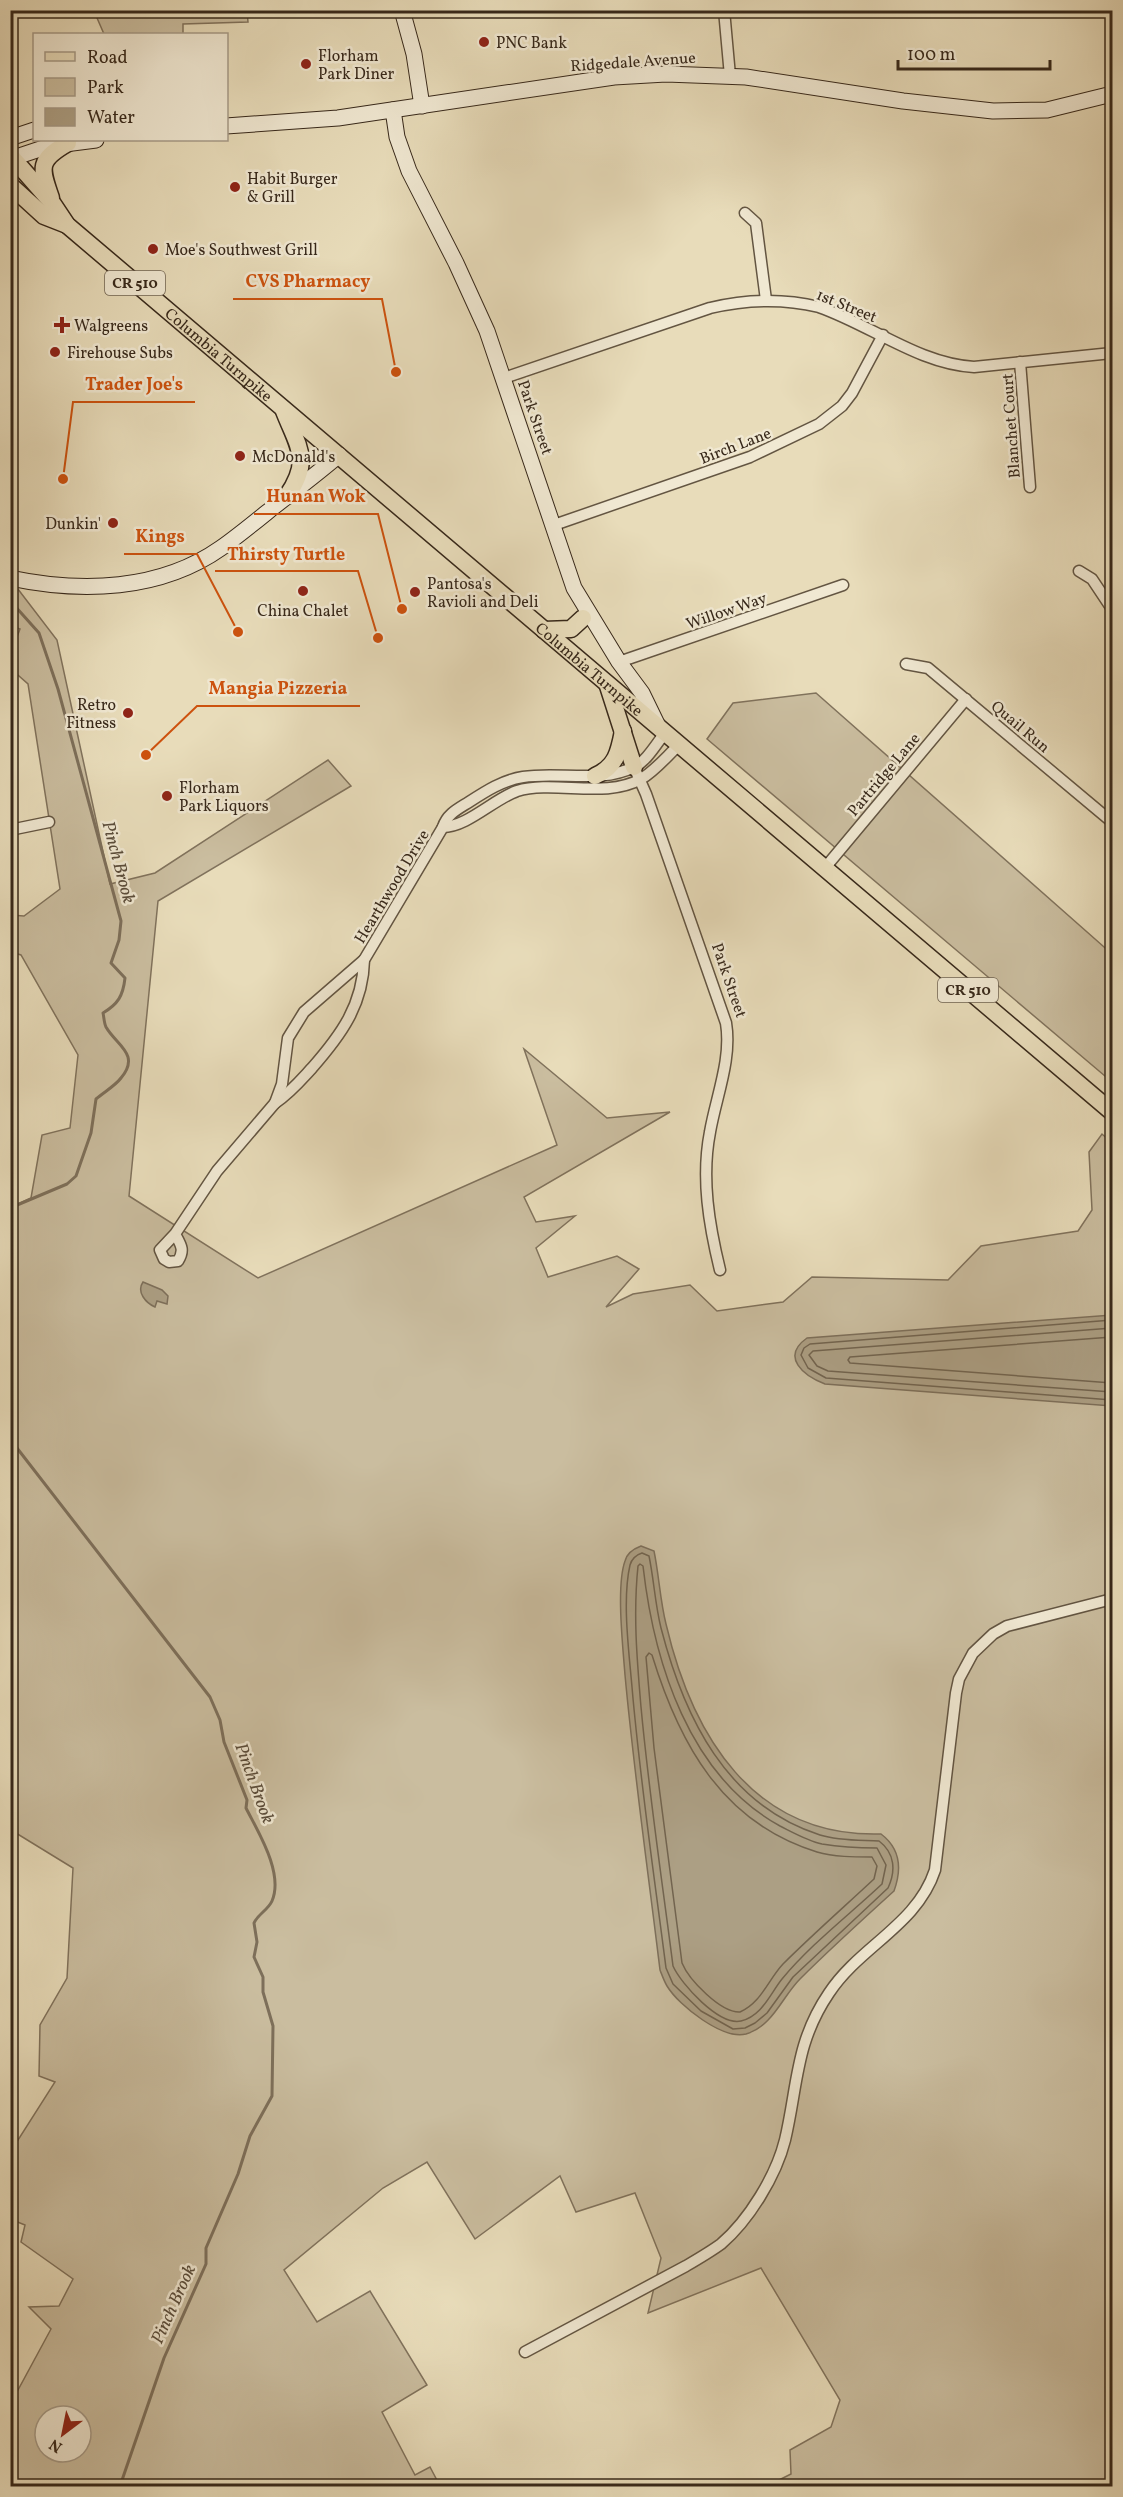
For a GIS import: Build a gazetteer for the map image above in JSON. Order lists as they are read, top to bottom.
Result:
{
  "streets": {
    "main road": [
      "Ridgedale Avenue",
      "CR 510",
      "Columbia Turnpike",
      "Park Street"
    ],
    "street": [
      "1st Street",
      "Blanchet Court",
      "Birch Lane",
      "Willow Way",
      "Quail Run",
      "Partridge Lane",
      "Hearthwood Drive"
    ]
  },
  "crossings": [
    ["Ridgedale Avenue", "Park Street"],
    ["1st Street", "Park Street"],
    ["1st Street", "Blanchet Court"],
    ["1st Street", "Birch Lane"],
    ["Columbia Turnpike", "Park Street"],
    ["Columbia Turnpike", "Partridge Lane"],
    ["Park Street", "Birch Lane"],
    ["Park Street", "Willow Way"],
    ["Park Street", "Hearthwood Drive"],
    ["Quail Run", "Partridge Lane"]
  ],
  "water": ["Pinch Brook"],
  "places": {
    "other": [
      "PNC Bank",
      "Florham Park Diner",
      "Habit Burger & Grill",
      "Moe's Southwest Grill",
      "Firehouse Subs",
      "CVS Pharmacy",
      "McDonald's",
      "Trader Joe's",
      "Dunkin'",
      "China Chalet",
      "Pantosa's Ravioli and Deli",
      "Hunan Wok",
      "Kings",
      "Thirsty Turtle",
      "Retro Fitness",
      "Mangia Pizzeria",
      "Florham Park Liquors"
    ],
    "health": ["Walgreens"]
  },
  "legend": ["Road", "Park", "Water"],
  "scale_bar": "100 m",
  "north": "bottom left"
}
